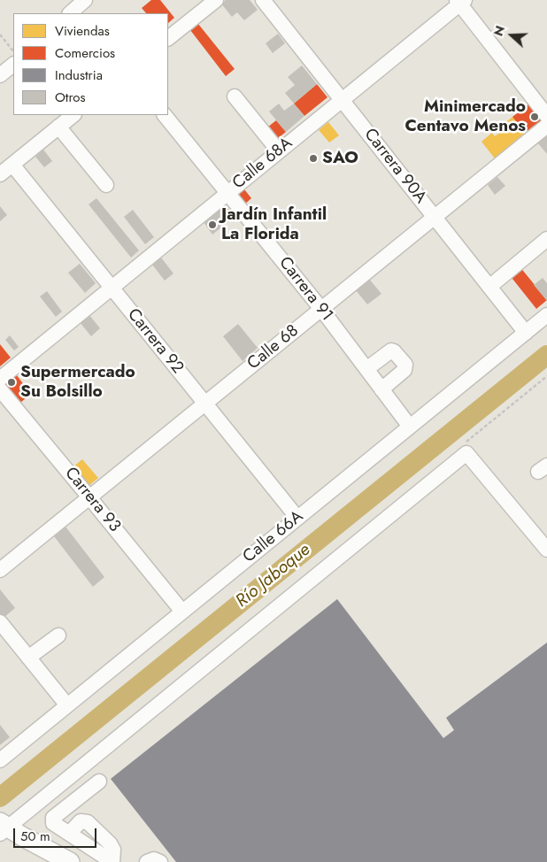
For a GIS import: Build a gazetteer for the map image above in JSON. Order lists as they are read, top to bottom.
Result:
{
  "streets": {
    "street": [
      "Calle 68A",
      "Carrera 90A",
      "Carrera 91",
      "Carrera 92",
      "Calle 68",
      "Carrera 93",
      "Calle 66A"
    ]
  },
  "crossings": [
    ["Calle 68A", "Carrera 90A"],
    ["Calle 68A", "Carrera 91"],
    ["Calle 68A", "Carrera 92"],
    ["Carrera 90A", "Calle 68"],
    ["Carrera 90A", "Calle 66A"],
    ["Carrera 91", "Calle 68"],
    ["Carrera 91", "Calle 66A"],
    ["Carrera 92", "Calle 68"],
    ["Carrera 92", "Calle 66A"],
    ["Calle 68", "Carrera 93"],
    ["Carrera 93", "Calle 66A"]
  ],
  "water": ["Río Jaboque"],
  "places": [
    "Minimercado Centavo Menos",
    "SAO",
    "Jardín Infantil La Florida",
    "Supermercado Su Bolsillo"
  ],
  "legend": [
    "Viviendas",
    "Comercios",
    "Industria",
    "Otros"
  ],
  "scale_bar": "50 m",
  "north": "left"
}
